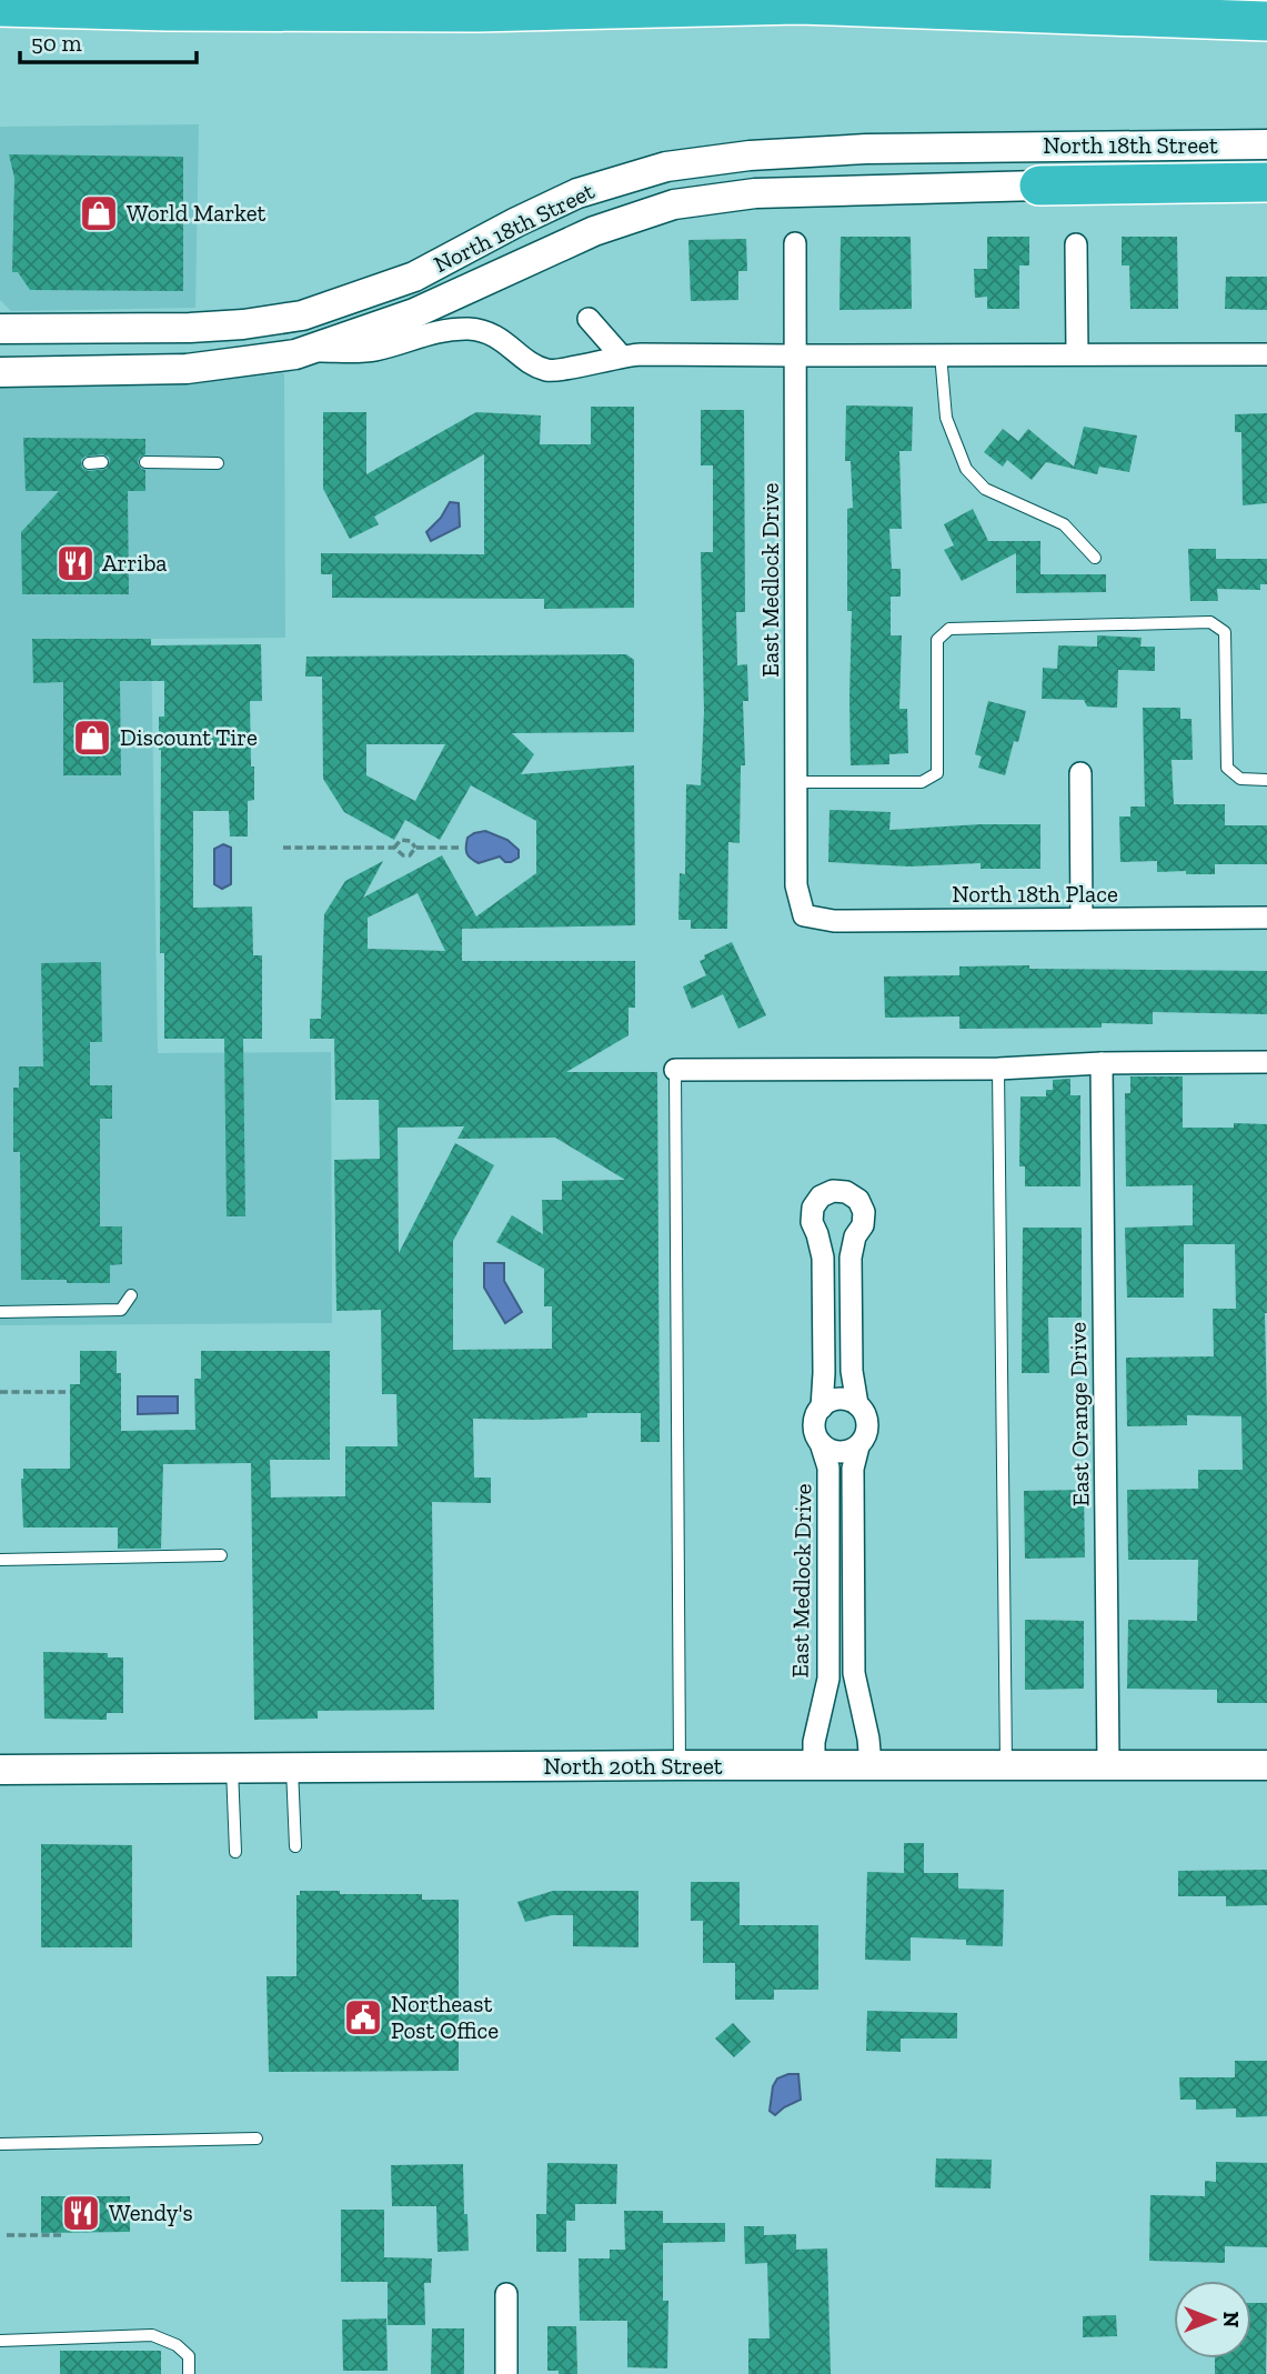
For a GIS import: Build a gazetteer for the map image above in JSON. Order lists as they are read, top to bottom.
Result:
{
  "streets": {
    "main road": ["North 18th Street", "North 20th Street"],
    "street": ["East Medlock Drive", "North 18th Place", "East Orange Drive"]
  },
  "crossings": [
    ["North 18th Street", "East Medlock Drive"],
    ["East Medlock Drive", "North 18th Place"],
    ["East Medlock Drive", "North 20th Street"],
    ["East Orange Drive", "North 20th Street"]
  ],
  "places": {
    "shop": ["World Market", "Discount Tire"],
    "restaurant": ["Arriba", "Wendy's"],
    "public building": ["Northeast Post Office"]
  },
  "scale_bar": "50 m",
  "north": "right"
}
